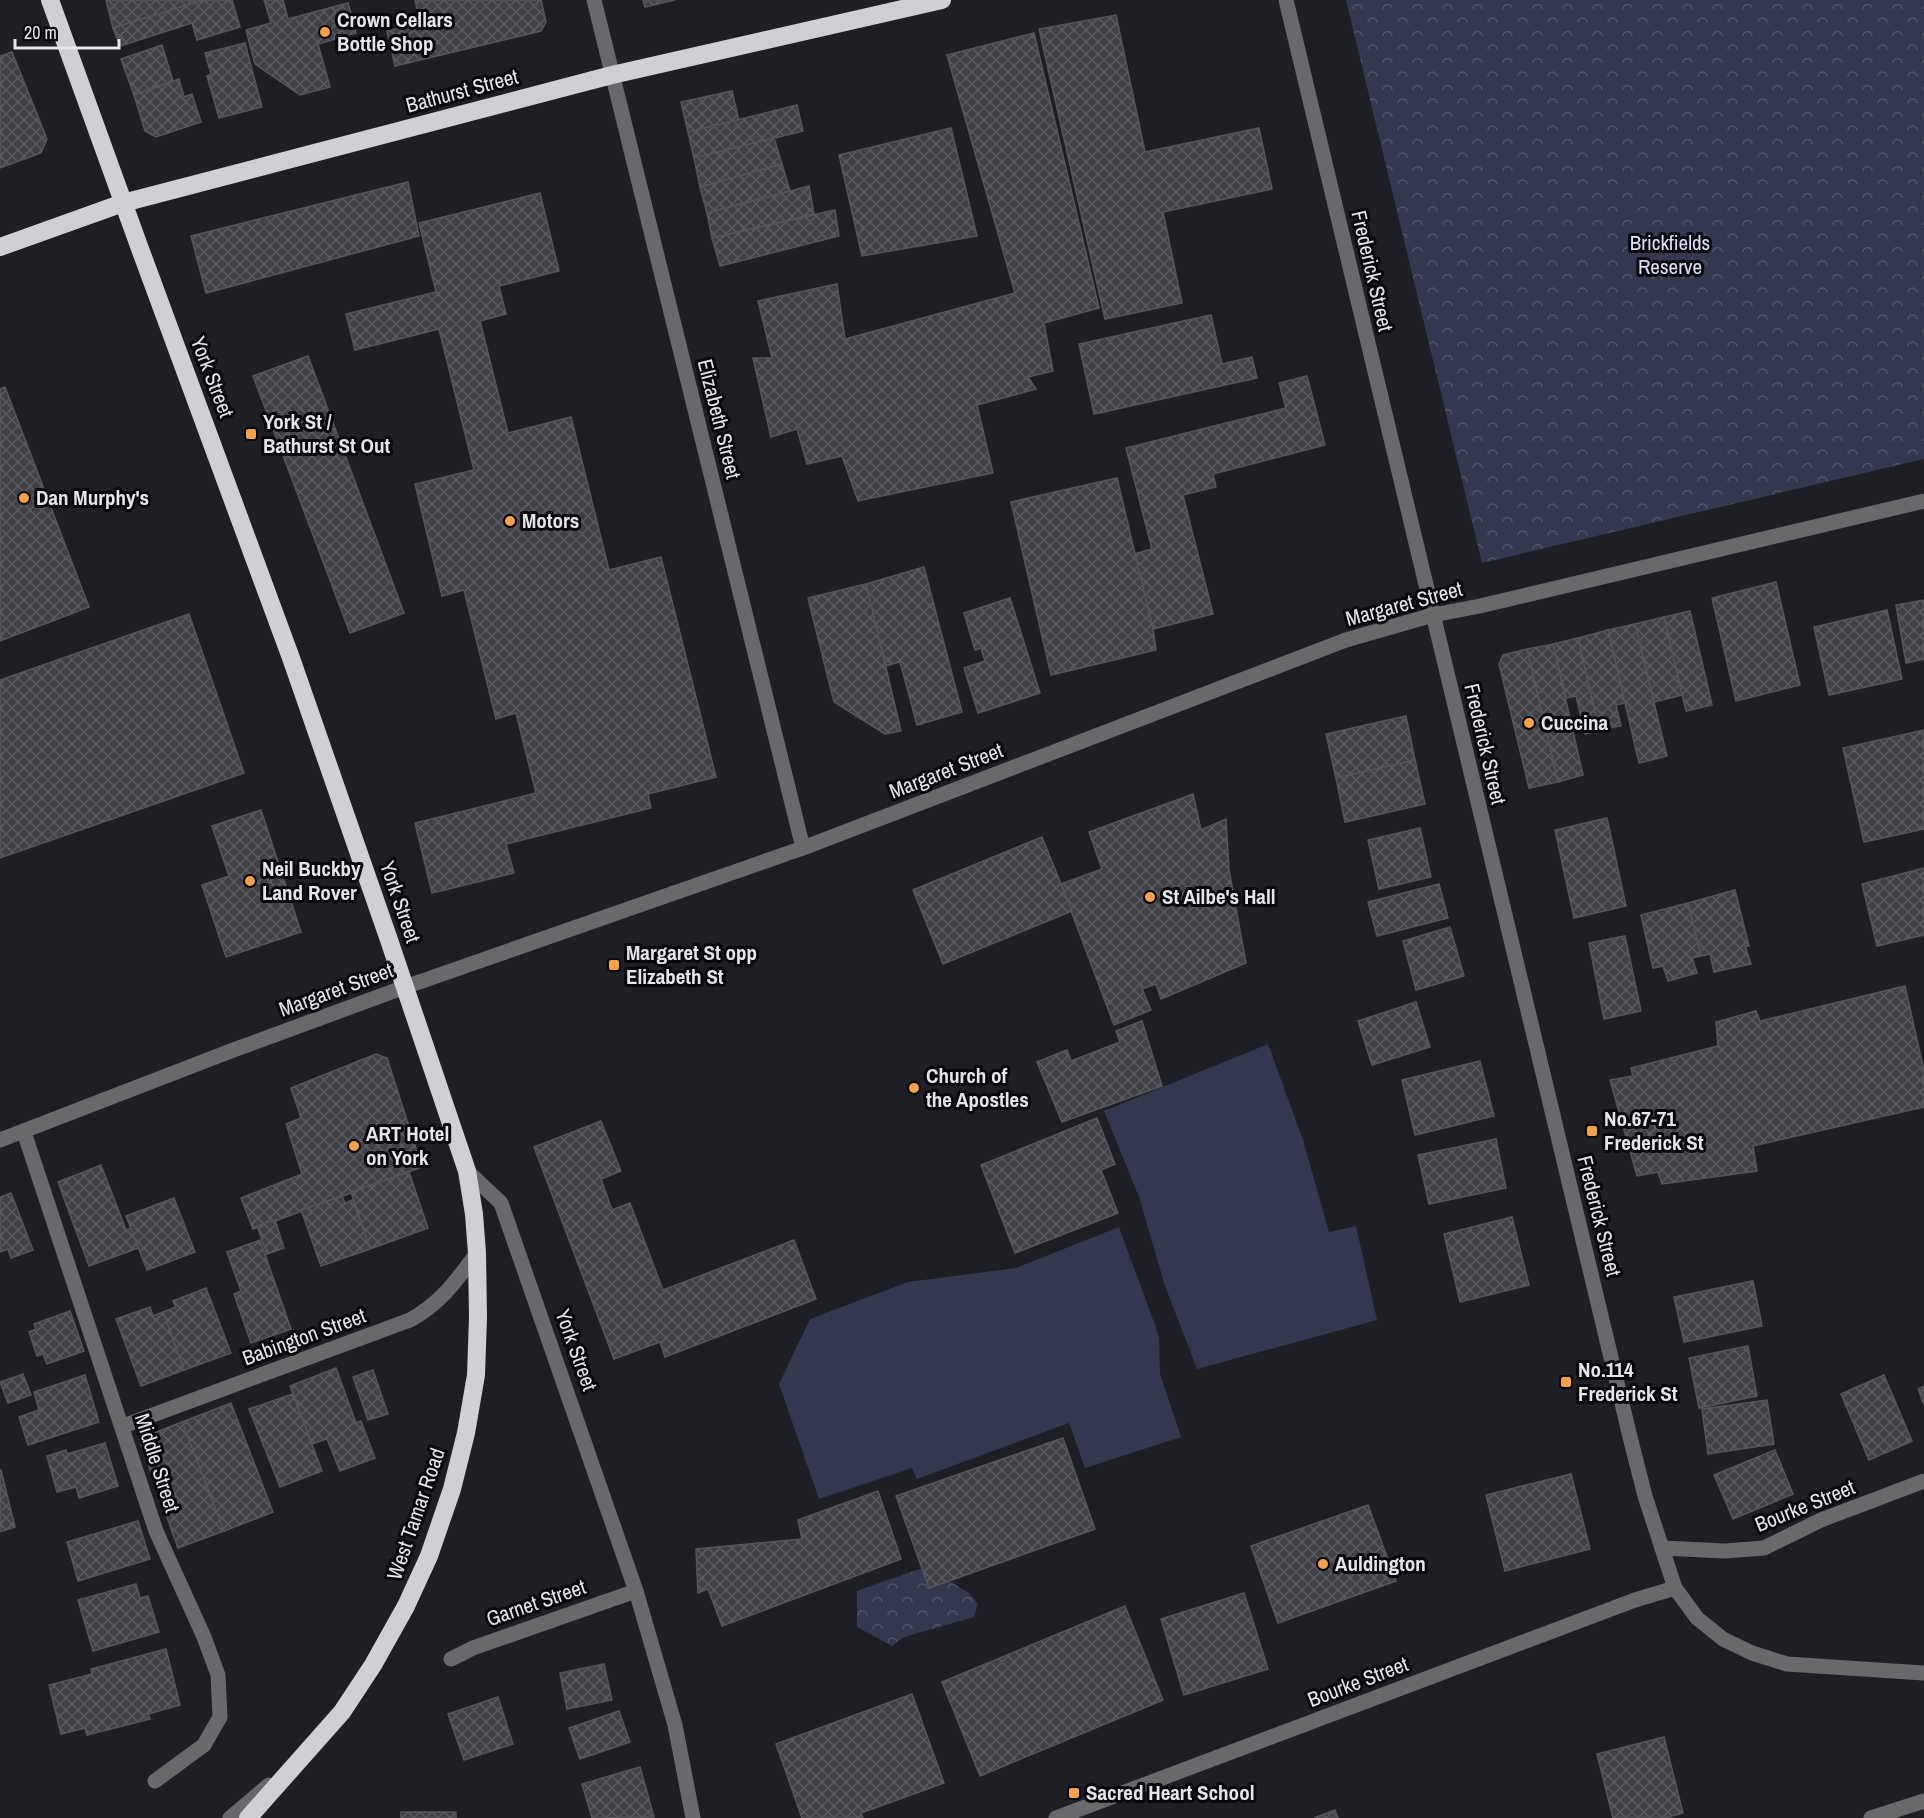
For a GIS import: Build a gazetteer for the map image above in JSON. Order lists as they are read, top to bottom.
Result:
{
  "streets": {
    "highway": ["Bathurst Street", "York Street", "West Tamar Road"],
    "street": [
      "Frederick Street",
      "Elizabeth Street",
      "Margaret Street",
      "Babington Street",
      "Middle Street",
      "Bourke Street",
      "Garnet Street"
    ]
  },
  "crossings": [
    ["Bathurst Street", "York Street"],
    ["Bathurst Street", "Elizabeth Street"],
    ["Frederick Street", "Margaret Street"],
    ["Frederick Street", "Bourke Street"],
    ["York Street", "Margaret Street"],
    ["York Street", "West Tamar Road"],
    ["York Street", "Garnet Street"],
    ["Elizabeth Street", "Margaret Street"],
    ["Margaret Street", "Middle Street"],
    ["Babington Street", "Middle Street"],
    ["Babington Street", "West Tamar Road"]
  ],
  "parks": ["Brickfields Reserve"],
  "places": {
    "other": [
      "Crown Cellars Bottle Shop",
      "Dan Murphy's",
      "Motors",
      "Cuccina",
      "Neil Buckby Land Rover",
      "St Ailbe's Hall",
      "Church of the Apostles",
      "ART Hotel on York",
      "Auldington"
    ],
    "transit": [
      "York St / Bathurst St Out",
      "Margaret St opp Elizabeth St",
      "No.67-71 Frederick St",
      "No.114 Frederick St",
      "Sacred Heart School"
    ]
  },
  "scale_bar": "20 m"
}
